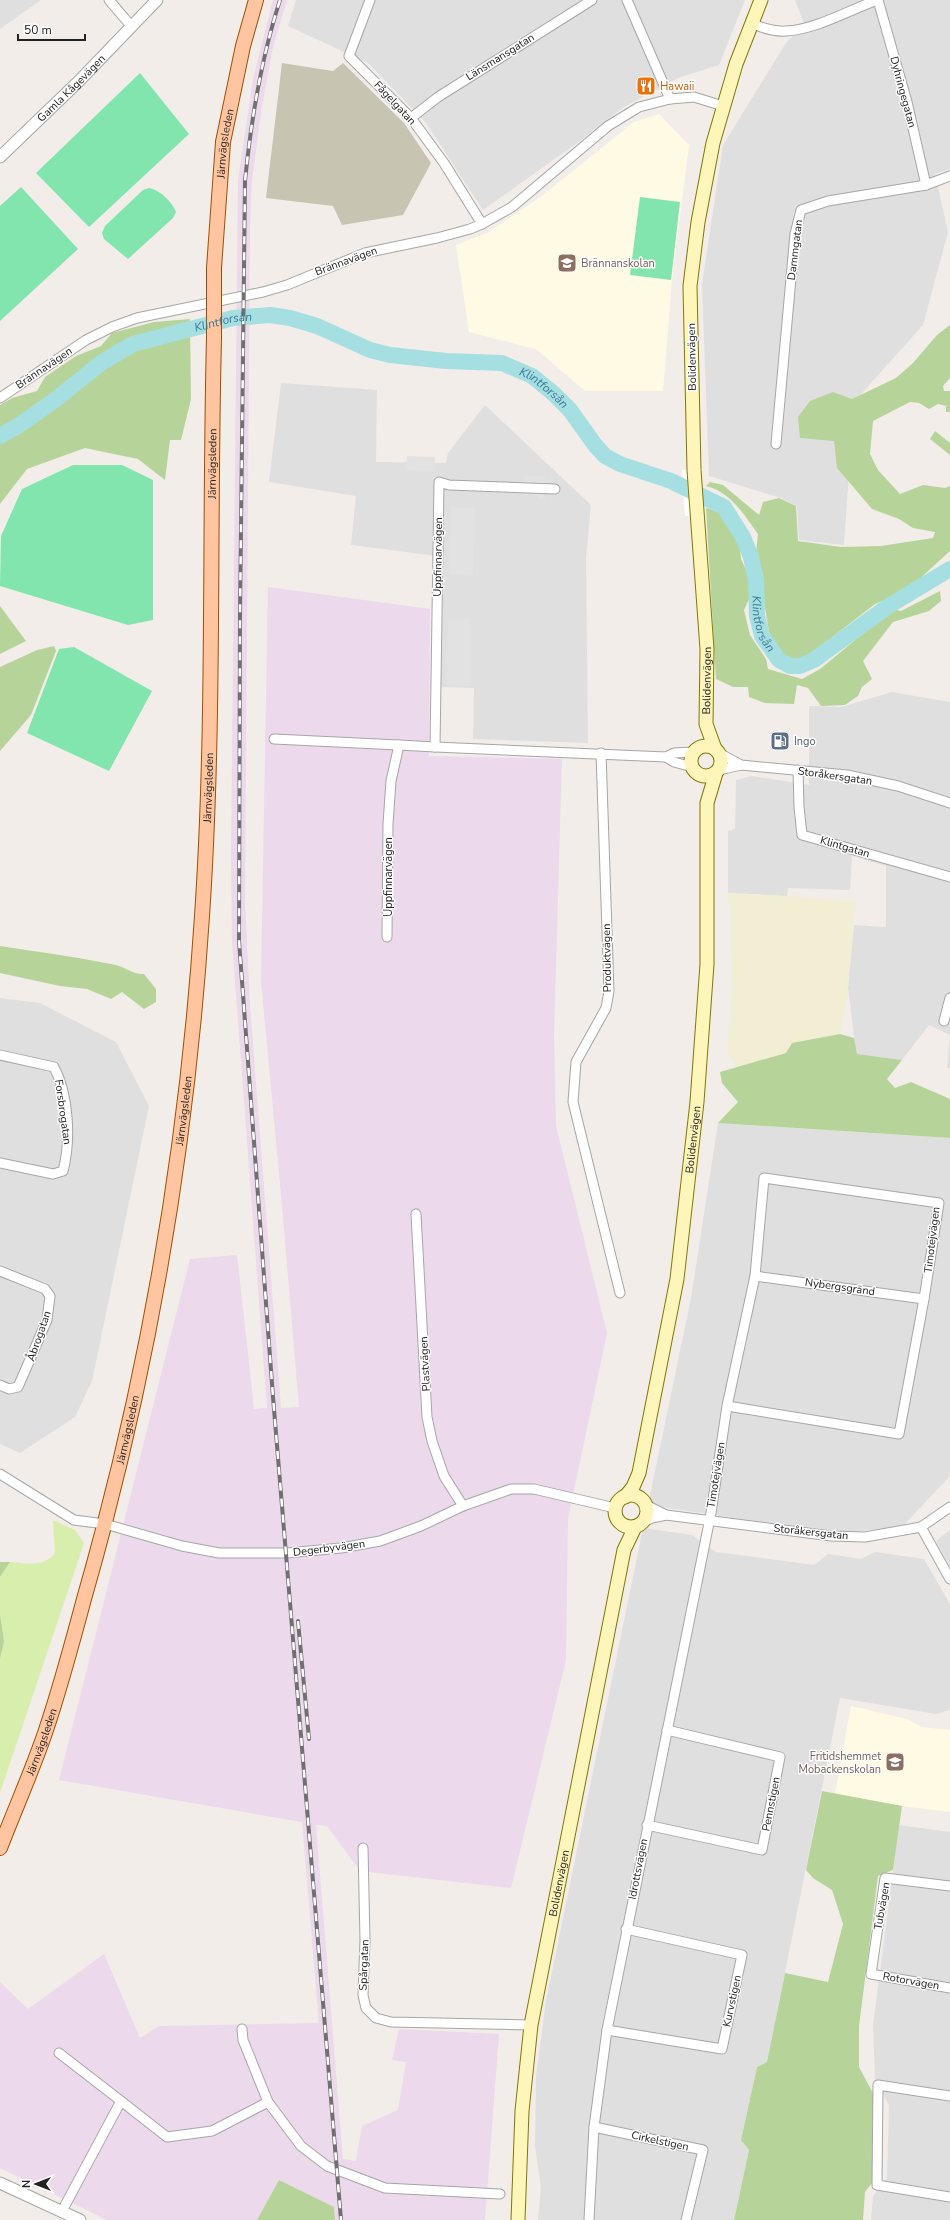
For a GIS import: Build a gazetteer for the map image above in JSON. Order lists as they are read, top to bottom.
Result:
{
  "streets": {
    "main road": ["Järnvägsleden", "Bolidenvägen"],
    "street": [
      "Länsmansgatan",
      "Gamla Kågevägen",
      "Dyhringegatan",
      "Fågelgatan",
      "Dammgatan",
      "Brännavägen",
      "Uppfinnarvägen",
      "Storåkersgatan",
      "Klintgatan",
      "Produktvägen",
      "Forsbrogatan",
      "Timotejvägen",
      "Nybergsgränd",
      "Åbrogatan",
      "Plastvägen",
      "Degerbyvägen",
      "Pennstigen",
      "Idrottsvägen",
      "Tubvägen",
      "Spårgatan",
      "Rotorvägen",
      "Kurvstigen",
      "Cirkelstigen"
    ]
  },
  "crossings": [
    ["Länsmansgatan", "Fågelgatan"],
    ["Dyhringegatan", "Dammgatan"],
    ["Fågelgatan", "Brännavägen"],
    ["Järnvägsleden", "Degerbyvägen"],
    ["Brännavägen", "Bolidenvägen"],
    ["Bolidenvägen", "Storåkersgatan"],
    ["Bolidenvägen", "Degerbyvägen"],
    ["Bolidenvägen", "Spårgatan"],
    ["Storåkersgatan", "Klintgatan"],
    ["Storåkersgatan", "Timotejvägen"],
    ["Storåkersgatan", "Degerbyvägen"],
    ["Storåkersgatan", "Idrottsvägen"],
    ["Timotejvägen", "Nybergsgränd"],
    ["Timotejvägen", "Idrottsvägen"],
    ["Plastvägen", "Degerbyvägen"],
    ["Pennstigen", "Idrottsvägen"],
    ["Idrottsvägen", "Kurvstigen"],
    ["Idrottsvägen", "Cirkelstigen"],
    ["Tubvägen", "Rotorvägen"]
  ],
  "water": ["Klintforsån"],
  "places": {
    "restaurant": ["Hawaii"],
    "school or university": ["Brännanskolan", "Fritidshemmet Mobackenskolan"],
    "fuel station": ["Ingo"]
  },
  "scale_bar": "50 m",
  "north": "left"
}
